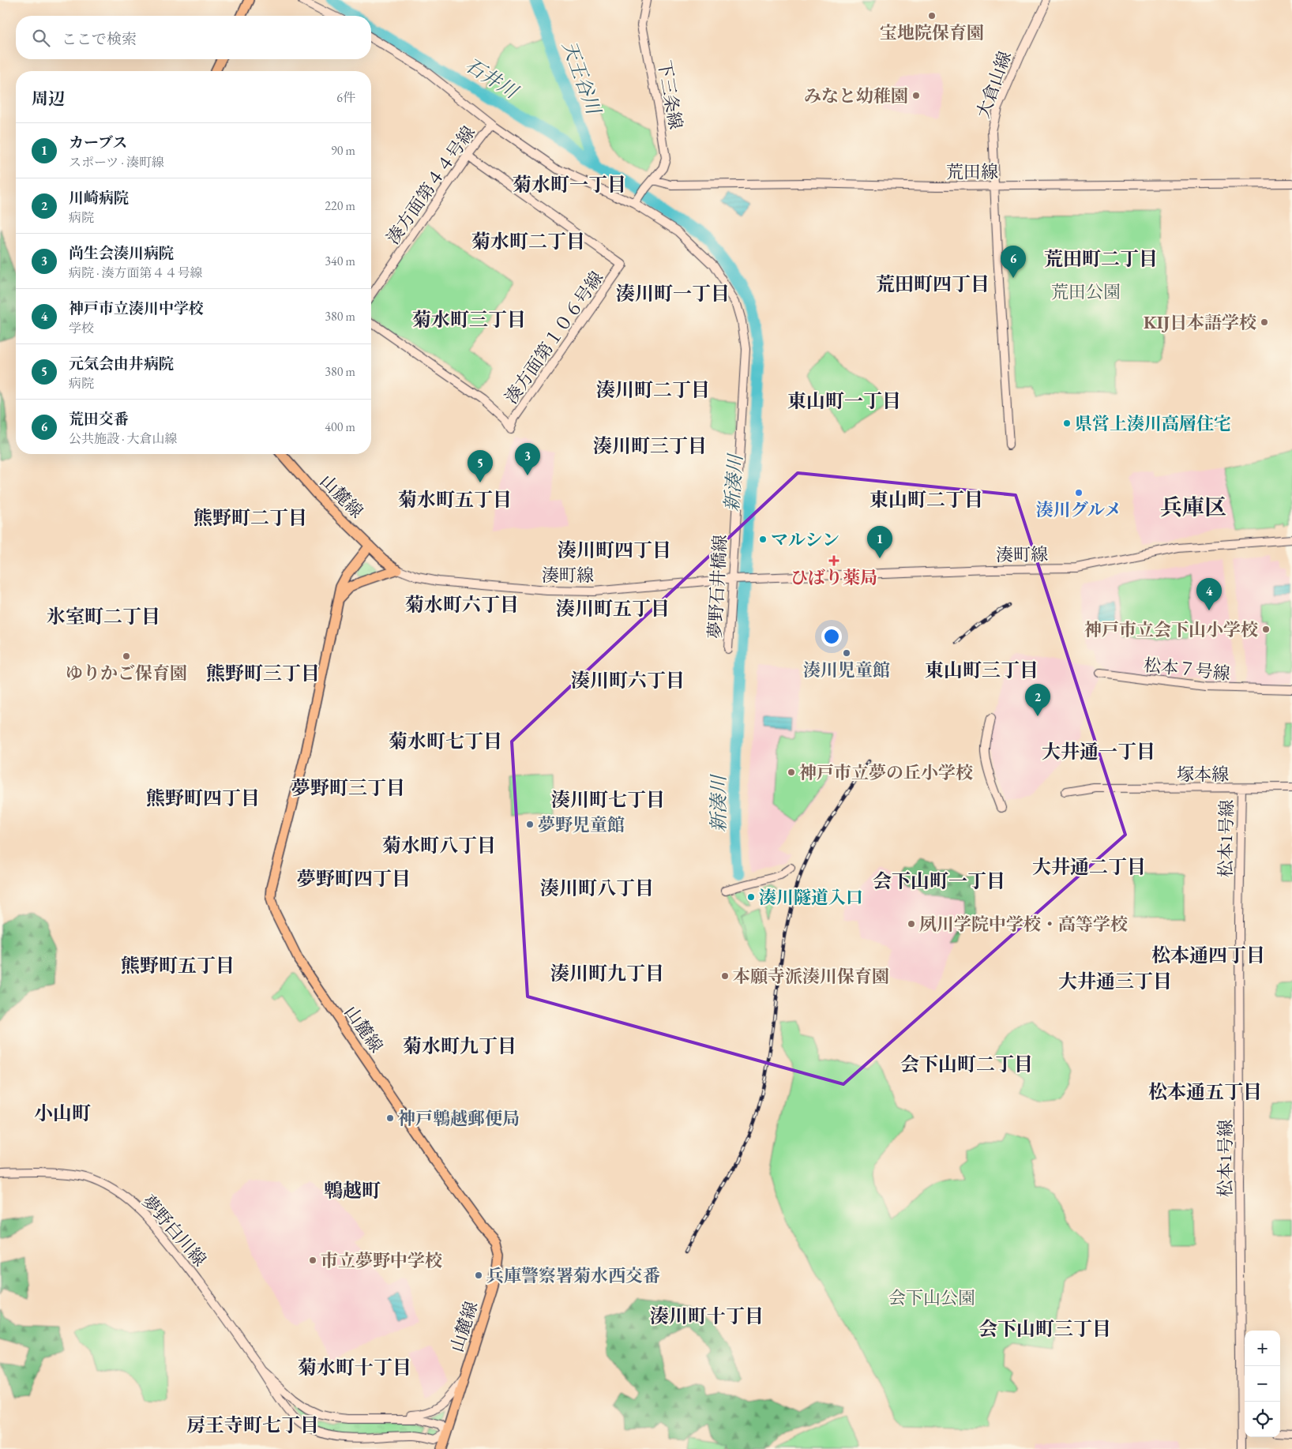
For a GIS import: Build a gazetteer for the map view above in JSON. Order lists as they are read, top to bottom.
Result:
{
  "streets": {
    "main road": ["山麓線"],
    "street": [
      "大倉山線",
      "下三条線",
      "荒田線",
      "湊方面第４４号線",
      "湊方面第１０６号線",
      "湊町線",
      "夢野石井橋線",
      "松本７号線",
      "塚本線",
      "松本1号線",
      "夢野白川線"
    ]
  },
  "crossings": [
    ["大倉山線", "荒田線"],
    ["下三条線", "荒田線"],
    ["下三条線", "夢野石井橋線"],
    ["湊方面第４４号線", "湊方面第１０６号線"],
    ["湊方面第４４号線", "夢野石井橋線"],
    ["山麓線", "湊町線"],
    ["山麓線", "夢野白川線"],
    ["湊町線", "夢野石井橋線"],
    ["塚本線", "松本1号線"]
  ],
  "districts": [
    "菊水町一丁目",
    "菊水町二丁目",
    "荒田町二丁目",
    "荒田町四丁目",
    "湊川町一丁目",
    "菊水町三丁目",
    "湊川町二丁目",
    "東山町一丁目",
    "湊川町三丁目",
    "菊水町五丁目",
    "東山町二丁目",
    "兵庫区",
    "熊野町二丁目",
    "湊川町四丁目",
    "菊水町六丁目",
    "湊川町五丁目",
    "氷室町二丁目",
    "東山町三丁目",
    "熊野町三丁目",
    "湊川町六丁目",
    "菊水町七丁目",
    "大井通一丁目",
    "夢野町三丁目",
    "熊野町四丁目",
    "湊川町七丁目",
    "菊水町八丁目",
    "大井通二丁目",
    "夢野町四丁目",
    "会下山町一丁目",
    "湊川町八丁目",
    "松本通四丁目",
    "熊野町五丁目",
    "湊川町九丁目",
    "大井通三丁目",
    "菊水町九丁目",
    "会下山町二丁目",
    "松本通五丁目",
    "小山町",
    "鵯越町",
    "湊川町十丁目",
    "会下山町三丁目",
    "菊水町十丁目",
    "房王寺町七丁目"
  ],
  "water": ["天王谷川", "石井川", "新湊川"],
  "parks": ["荒田公園", "会下山公園"],
  "places": {
    "other": [
      "宝地院保育園",
      "みなと幼稚園",
      "KIJ日本語学校",
      "県営上湊川高層住宅",
      "湊川グルメ",
      "マルシン",
      "神戸市立会下山小学校",
      "湊川児童館",
      "ゆりかご保育園",
      "神戸市立夢の丘小学校",
      "夢野児童館",
      "湊川隧道入口",
      "夙川学院中学校・高等学校",
      "本願寺派湊川保育園",
      "神戸鵯越郵便局",
      "市立夢野中学校",
      "兵庫警察署菊水西交番"
    ],
    "health": ["ひばり薬局"]
  },
  "page": {
    "search": "ここで検索",
    "heading": ["周辺", "6件"],
    "list": [
      {
        "mark": "1",
        "name": "カーブス",
        "note": "スポーツ · 湊町線",
        "value": "90 m"
      },
      {
        "mark": "2",
        "name": "川崎病院",
        "note": "病院",
        "value": "220 m"
      },
      {
        "mark": "3",
        "name": "尚生会湊川病院",
        "note": "病院 · 湊方面第４４号線",
        "value": "340 m"
      },
      {
        "mark": "4",
        "name": "神戸市立湊川中学校",
        "note": "学校",
        "value": "380 m"
      },
      {
        "mark": "5",
        "name": "元気会由井病院",
        "note": "病院",
        "value": "380 m"
      },
      {
        "mark": "6",
        "name": "荒田交番",
        "note": "公共施設 · 大倉山線",
        "value": "400 m"
      }
    ],
    "pins": [
      "6",
      "3",
      "5",
      "1",
      "4",
      "2"
    ],
    "map_buttons": ["+", "−"]
  }
}
